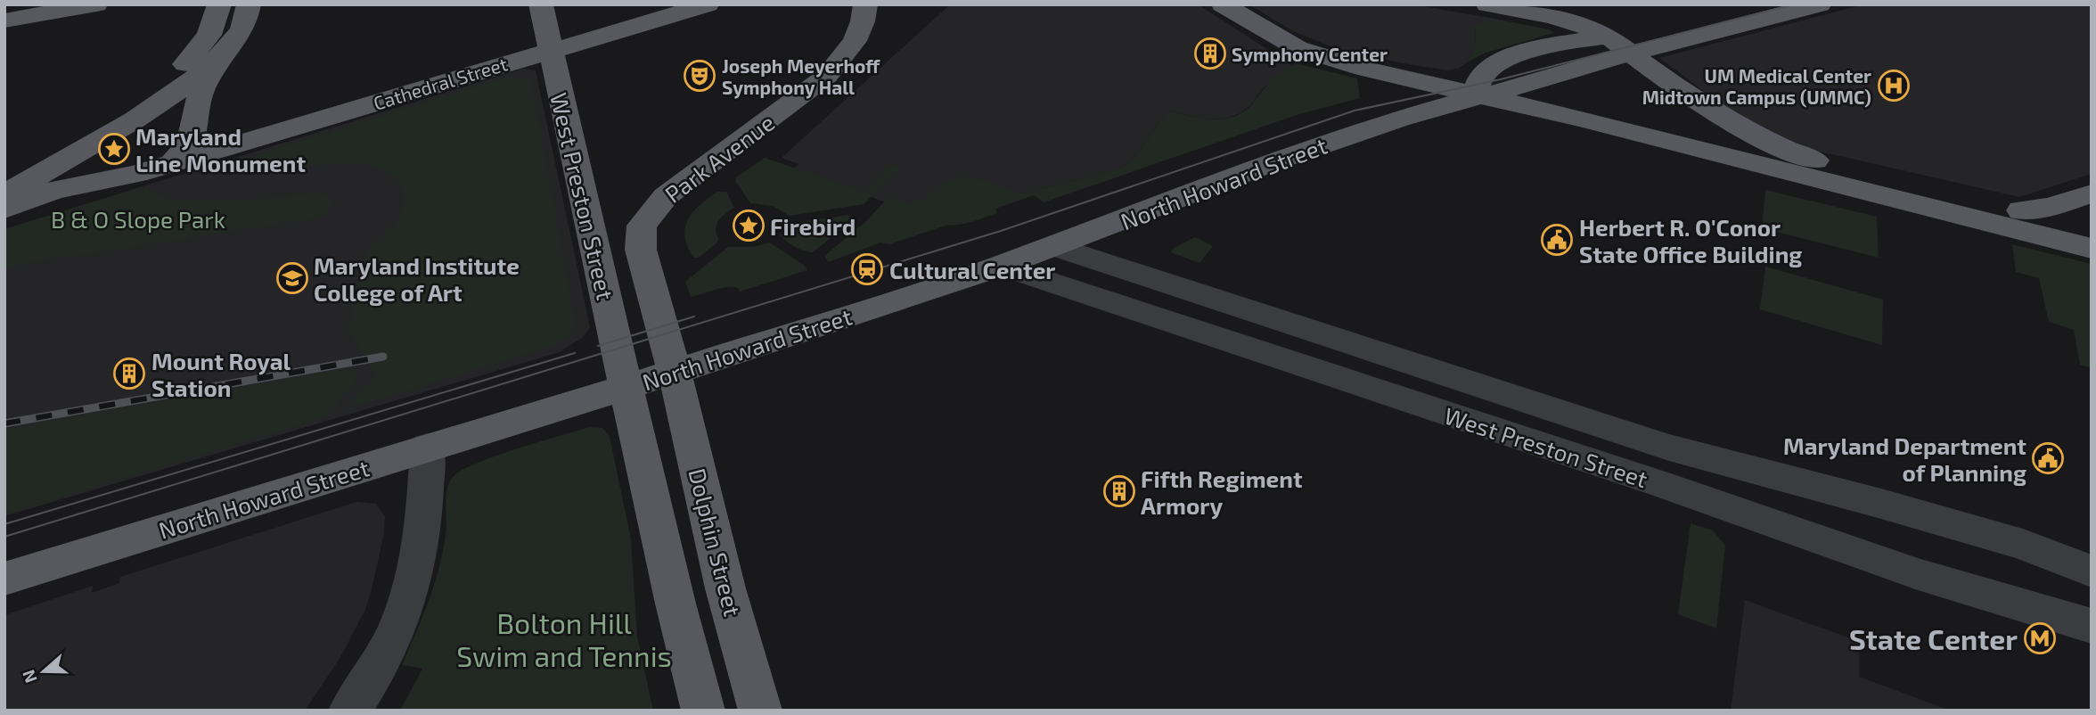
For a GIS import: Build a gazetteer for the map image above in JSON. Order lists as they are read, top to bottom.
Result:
{
  "streets": {
    "main road": [
      "Cathedral Street",
      "Park Avenue",
      "North Howard Street",
      "West Preston Street",
      "Dolphin Street"
    ]
  },
  "crossings": [
    ["Cathedral Street", "West Preston Street"],
    ["Park Avenue", "North Howard Street"],
    ["Park Avenue", "Dolphin Street"],
    ["North Howard Street", "West Preston Street"],
    ["North Howard Street", "Dolphin Street"]
  ],
  "parks": ["B & O Slope Park", "Bolton Hill Swim and Tennis"],
  "places": {
    "building": ["Symphony Center", "Mount Royal Station", "Fifth Regiment Armory"],
    "theatre": ["Joseph Meyerhoff Symphony Hall"],
    "hospital": ["UM Medical Center Midtown Campus (UMMC)"],
    "place": ["Maryland Line Monument", "Firebird"],
    "public building": ["Herbert R. O'Conor State Office Building", "Maryland Department of Planning"],
    "station": ["Cultural Center"],
    "school or university": ["Maryland Institute College of Art"],
    "metro station": ["State Center"]
  },
  "north": "left"
}
